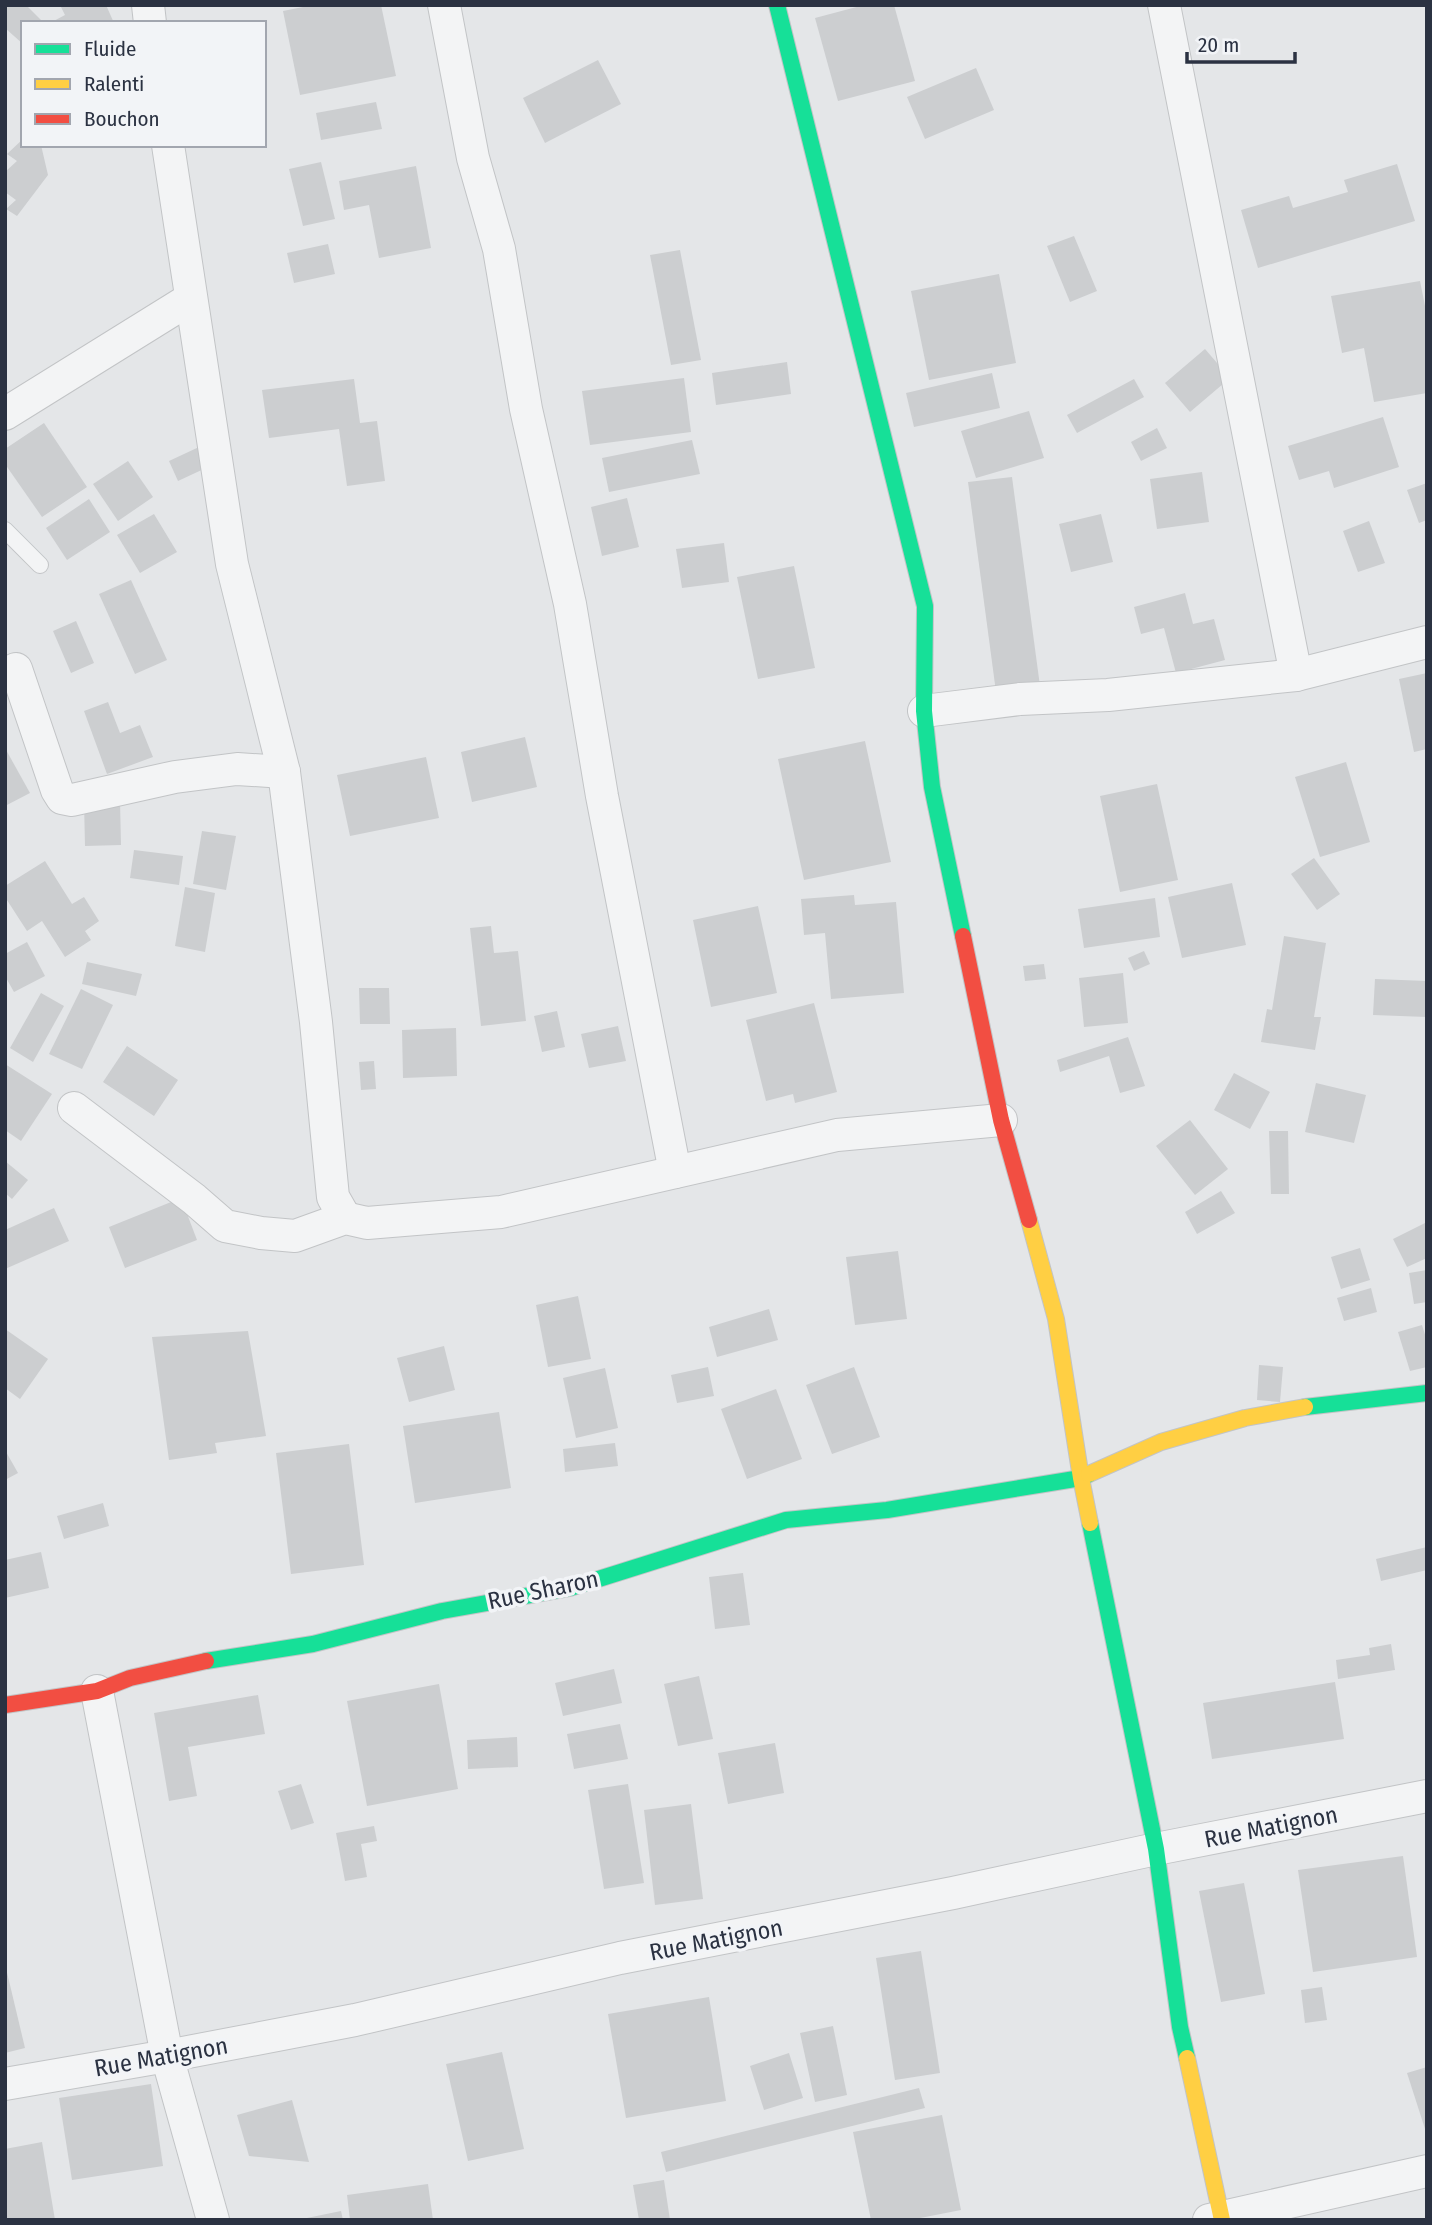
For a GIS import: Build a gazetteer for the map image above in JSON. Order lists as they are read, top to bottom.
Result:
{
  "streets": {
    "street": ["Rue Sharon", "Rue Matignon"]
  },
  "legend": ["Fluide", "Ralenti", "Bouchon"],
  "scale_bar": "20 m"
}
